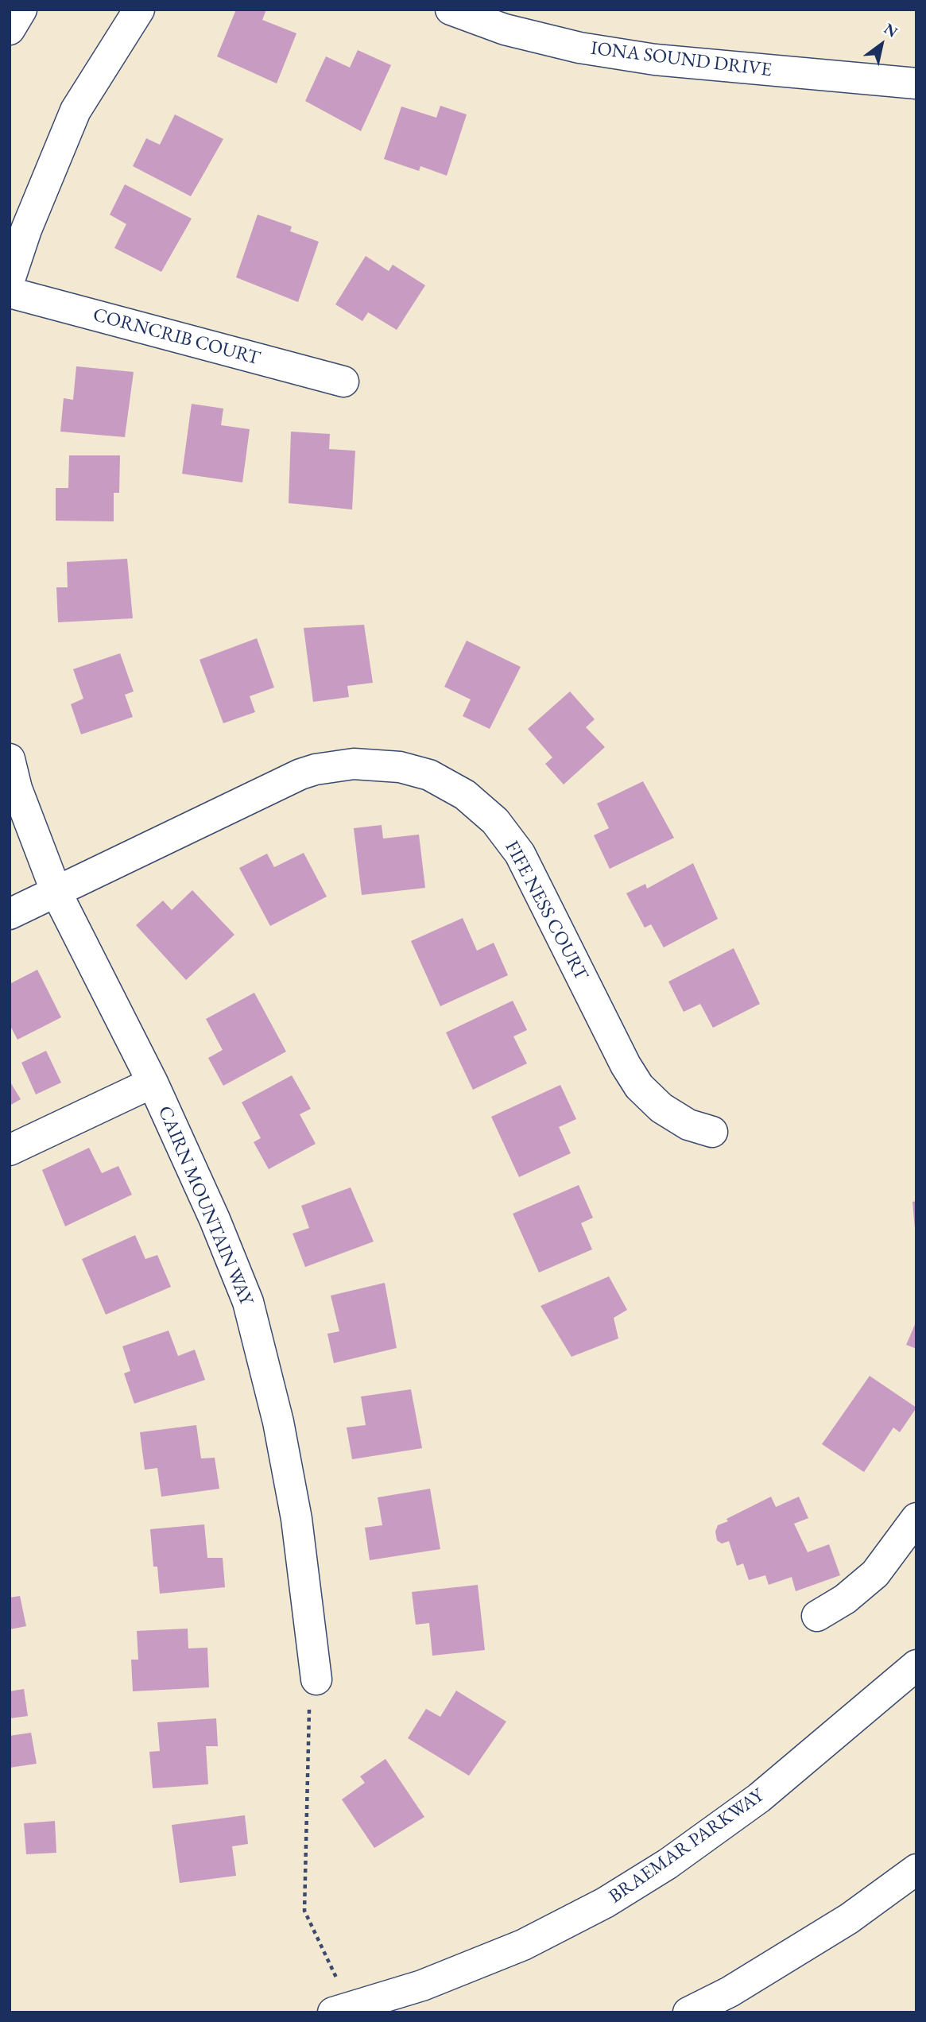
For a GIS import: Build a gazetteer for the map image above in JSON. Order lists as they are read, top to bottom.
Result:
{
  "streets": {
    "street": [
      "IONA SOUND DRIVE",
      "CORNCRIB COURT",
      "FIFE NESS COURT",
      "CAIRN MOUNTAIN WAY",
      "BRAEMAR PARKWAY"
    ]
  },
  "crossings": [
    ["FIFE NESS COURT", "CAIRN MOUNTAIN WAY"]
  ],
  "north": "top right"
}
